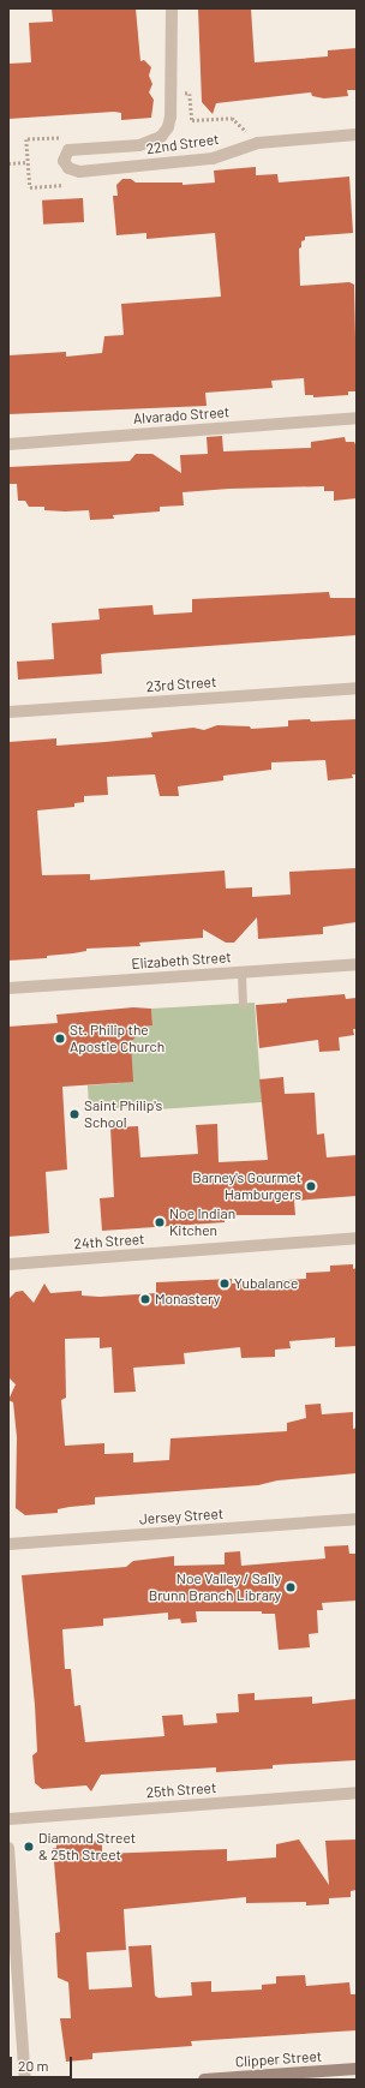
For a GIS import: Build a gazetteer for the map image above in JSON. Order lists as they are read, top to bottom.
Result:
{
  "streets": {
    "street": [
      "22nd Street",
      "Alvarado Street",
      "23rd Street",
      "Elizabeth Street",
      "24th Street",
      "Jersey Street",
      "25th Street",
      "Clipper Street"
    ]
  },
  "places": [
    "St. Philip the Apostle Church",
    "Saint Philip's School",
    "Barney's Gourmet Hamburgers",
    "Noe Indian Kitchen",
    "Yubalance",
    "Monastery",
    "Noe Valley / Sally Brunn Branch Library",
    "Diamond Street & 25th Street"
  ],
  "scale_bar": "20 m"
}
